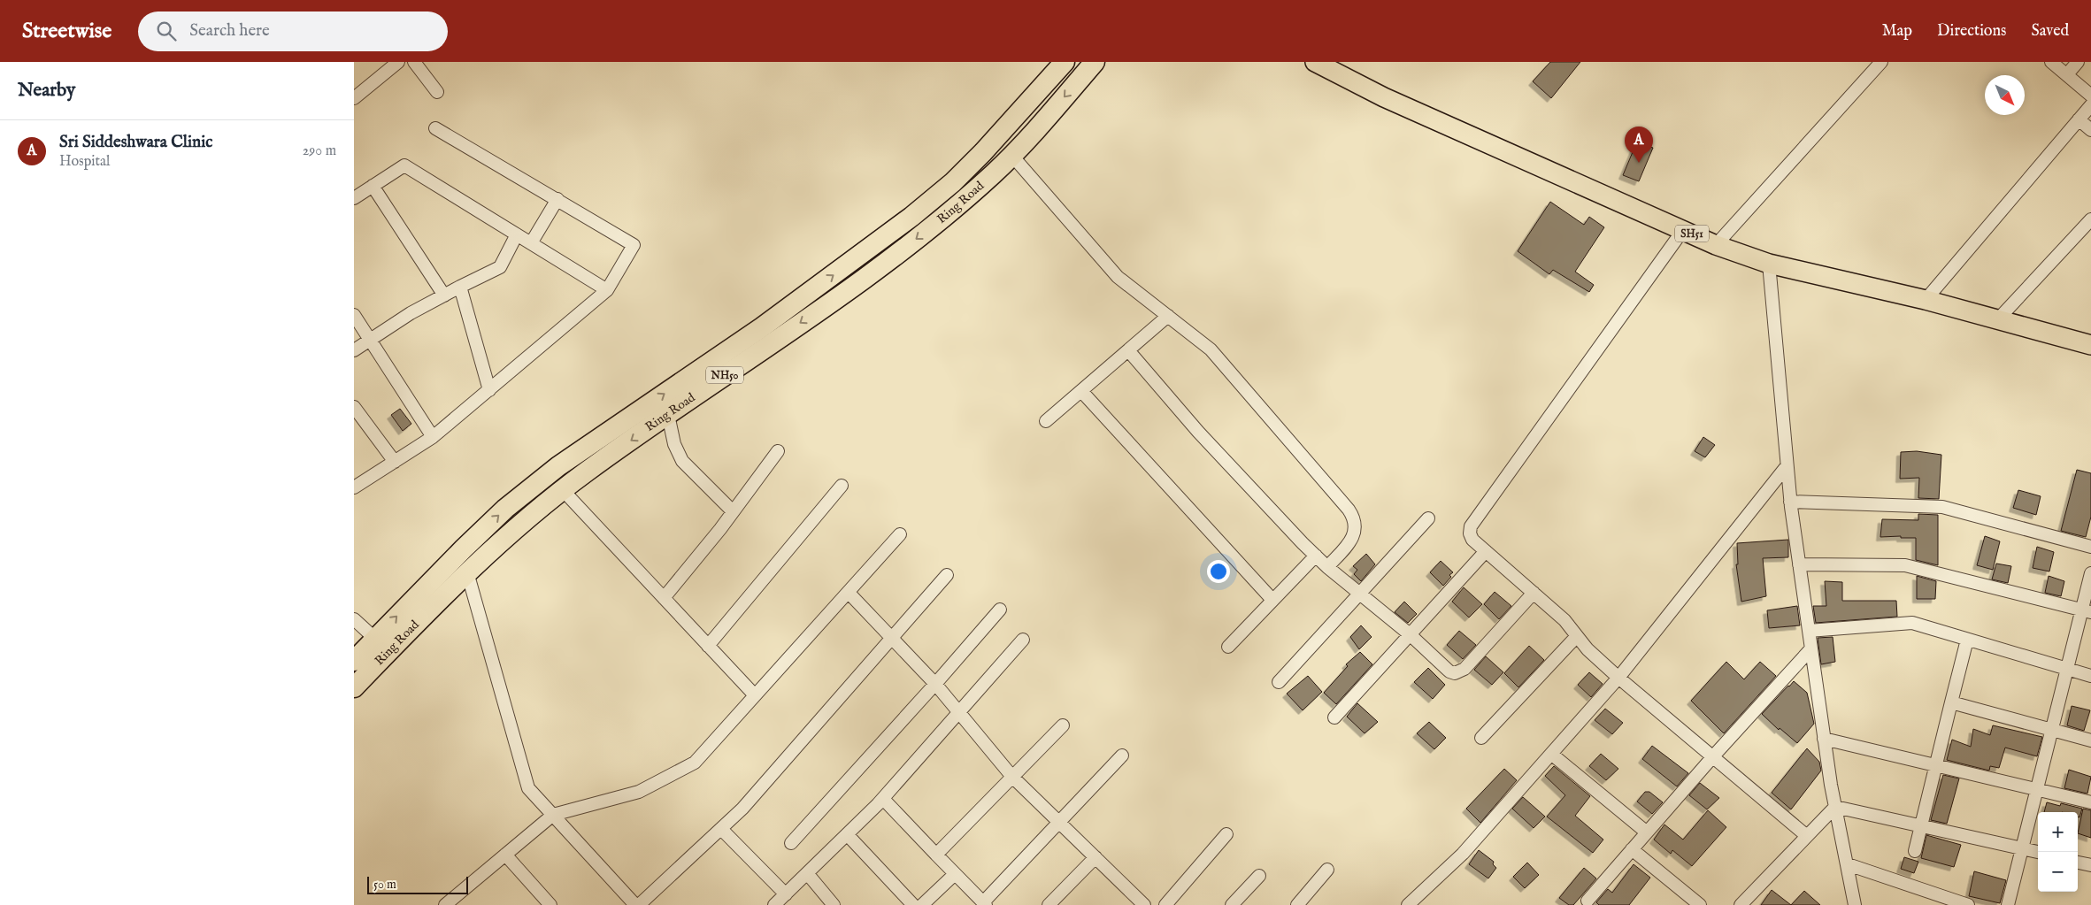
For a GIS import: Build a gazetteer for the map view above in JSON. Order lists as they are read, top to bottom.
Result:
{
  "streets": {
    "highway": ["Ring Road", "NH50"],
    "main road": ["SH51"]
  },
  "scale_bar": "50 m",
  "north": "bottom right",
  "page": {
    "header": "Streetwise",
    "search": "Search here",
    "nav": ["Map", "Directions", "Saved"],
    "heading": "Nearby",
    "list": [
      {
        "mark": "A",
        "name": "Sri Siddeshwara Clinic",
        "note": "Hospital",
        "value": "290 m"
      }
    ],
    "pins": "A",
    "map_buttons": ["+", "−"],
    "scale": "50 m"
  }
}
